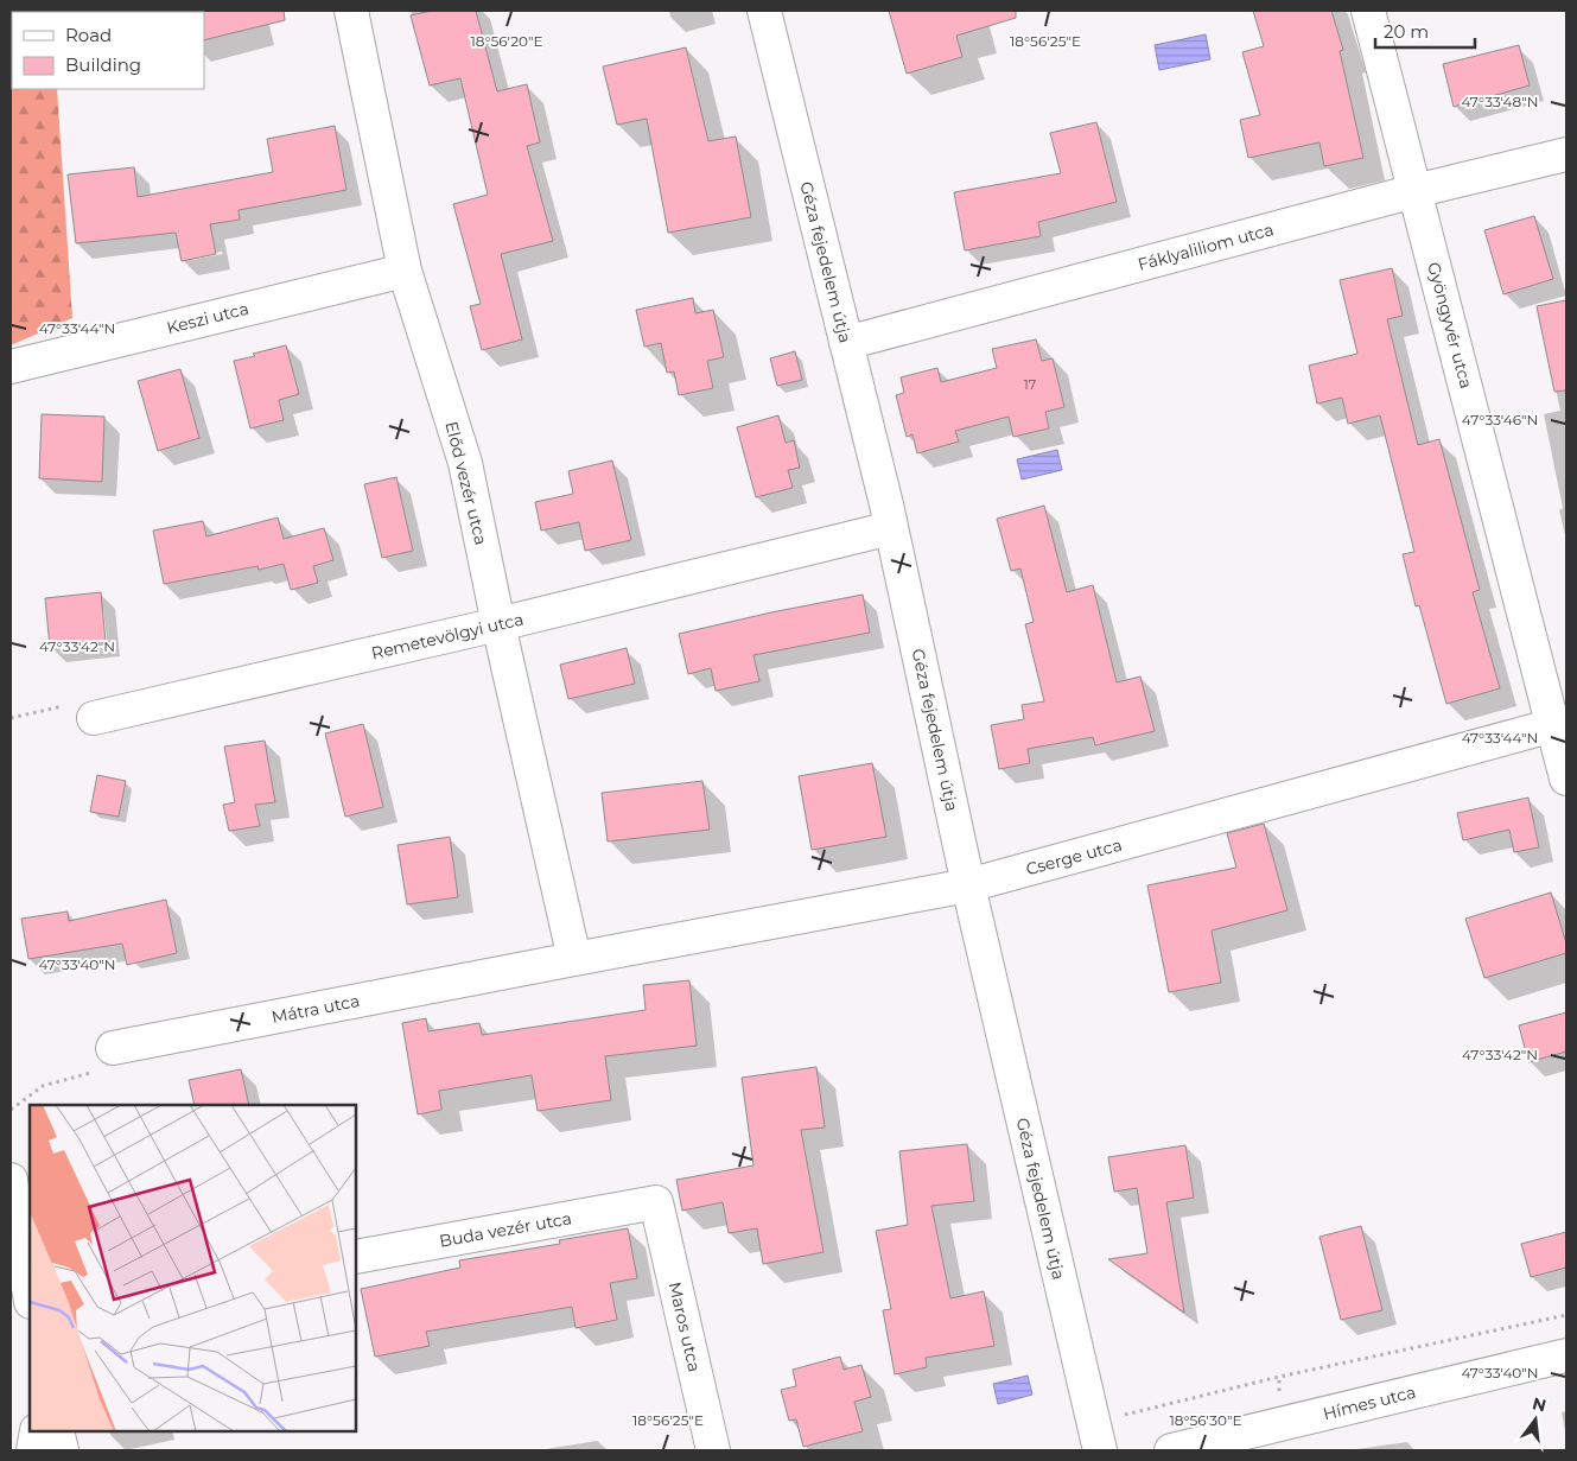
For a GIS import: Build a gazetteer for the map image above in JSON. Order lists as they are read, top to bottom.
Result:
{
  "streets": {
    "street": [
      "Fáklyaliliom utca",
      "Géza fejedelem útja",
      "Keszi utca",
      "Gyöngyvér utca",
      "Előd vezér utca",
      "Remetevölgyi utca",
      "Cserge utca",
      "Mátra utca",
      "Buda vezér utca",
      "Maros utca",
      "Hímes utca"
    ]
  },
  "crossings": [
    ["Fáklyaliliom utca", "Géza fejedelem útja"],
    ["Fáklyaliliom utca", "Gyöngyvér utca"],
    ["Géza fejedelem útja", "Remetevölgyi utca"],
    ["Géza fejedelem útja", "Cserge utca"],
    ["Keszi utca", "Előd vezér utca"],
    ["Gyöngyvér utca", "Cserge utca"],
    ["Előd vezér utca", "Remetevölgyi utca"],
    ["Előd vezér utca", "Cserge utca"],
    ["Előd vezér utca", "Mátra utca"],
    ["Cserge utca", "Mátra utca"],
    ["Buda vezér utca", "Maros utca"]
  ],
  "house_numbers": ["17"],
  "legend": ["Road", "Building"],
  "scale_bar": "20 m",
  "north": "top",
  "coordinates": [
    "18°56'20\"E",
    "18°56'25\"E",
    "47°33'48\"N",
    "47°33'44\"N",
    "47°33'46\"N",
    "47°33'42\"N",
    "47°33'40\"N",
    "18°56'30\"E"
  ]
}
